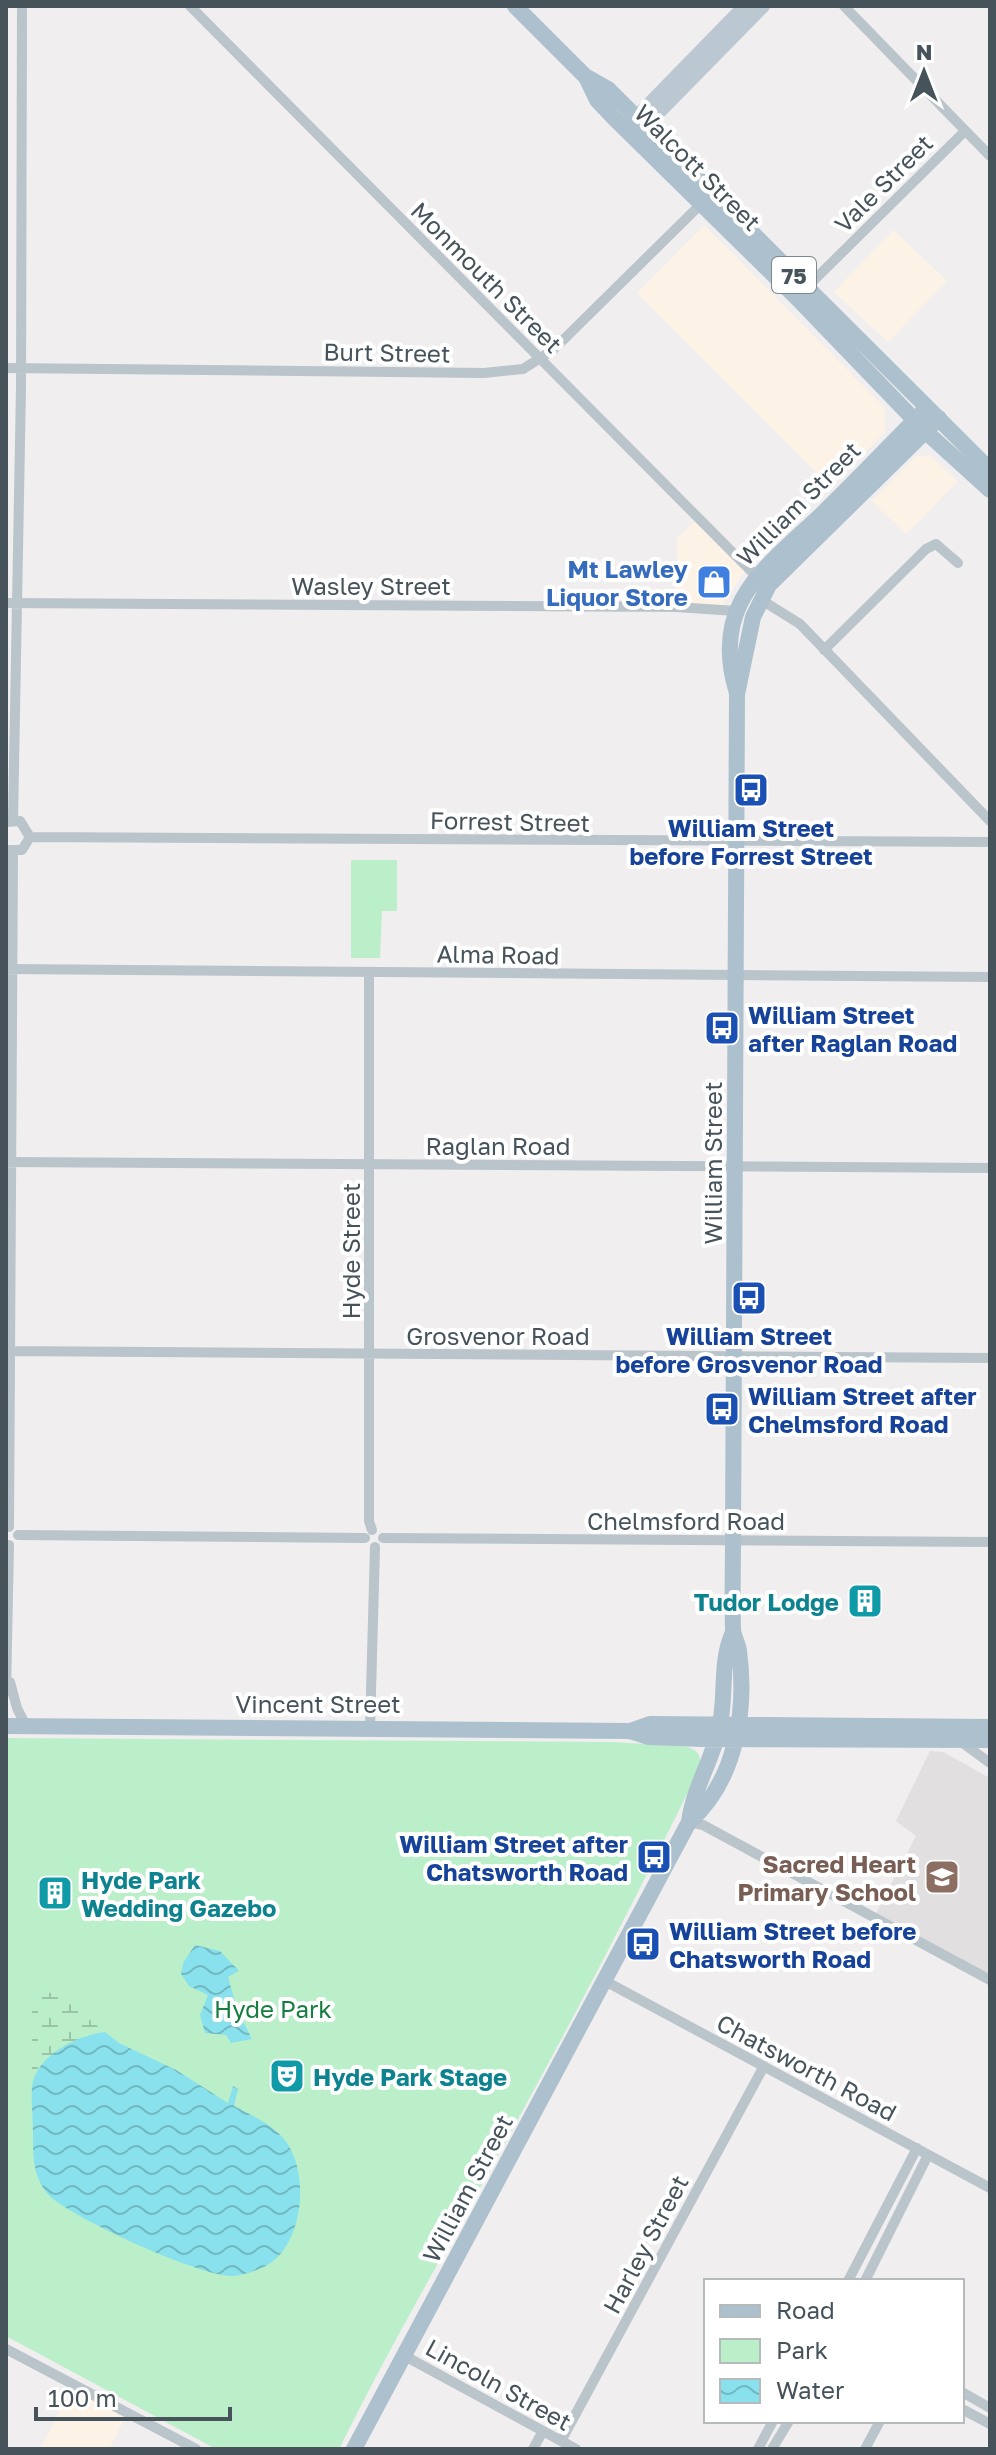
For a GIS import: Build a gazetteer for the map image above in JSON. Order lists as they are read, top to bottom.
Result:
{
  "streets": {
    "main road": [
      "Walcott Street",
      "75",
      "William Street",
      "Vincent Street"
    ],
    "street": [
      "Vale Street",
      "Monmouth Street",
      "Burt Street",
      "Wasley Street",
      "Forrest Street",
      "Alma Road",
      "Raglan Road",
      "Hyde Street",
      "Grosvenor Road",
      "Chelmsford Road",
      "Chatsworth Road",
      "Harley Street",
      "Lincoln Street"
    ]
  },
  "crossings": [
    ["Walcott Street", "Vale Street"],
    ["Walcott Street", "Burt Street"],
    ["Walcott Street", "William Street"],
    ["Monmouth Street", "Burt Street"],
    ["Monmouth Street", "William Street"],
    ["William Street", "Wasley Street"],
    ["William Street", "Forrest Street"],
    ["William Street", "Alma Road"],
    ["William Street", "Raglan Road"],
    ["William Street", "Grosvenor Road"],
    ["William Street", "Chelmsford Road"],
    ["William Street", "Vincent Street"],
    ["William Street", "Chatsworth Road"],
    ["William Street", "Lincoln Street"],
    ["Alma Road", "Hyde Street"],
    ["Raglan Road", "Hyde Street"],
    ["Hyde Street", "Grosvenor Road"],
    ["Chatsworth Road", "Harley Street"],
    ["Harley Street", "Lincoln Street"]
  ],
  "parks": ["Hyde Park"],
  "places": {
    "shop": ["Mt Lawley Liquor Store"],
    "bus stop": [
      "William Street before Forrest Street",
      "William Street after Raglan Road",
      "William Street before Grosvenor Road",
      "William Street after Chelmsford Road",
      "William Street after Chatsworth Road",
      "William Street before Chatsworth Road"
    ],
    "building": ["Tudor Lodge", "Hyde Park Wedding Gazebo"],
    "school or university": ["Sacred Heart Primary School"],
    "theatre": ["Hyde Park Stage"]
  },
  "legend": ["Road", "Park", "Water"],
  "scale_bar": "100 m",
  "north": "top"
}
